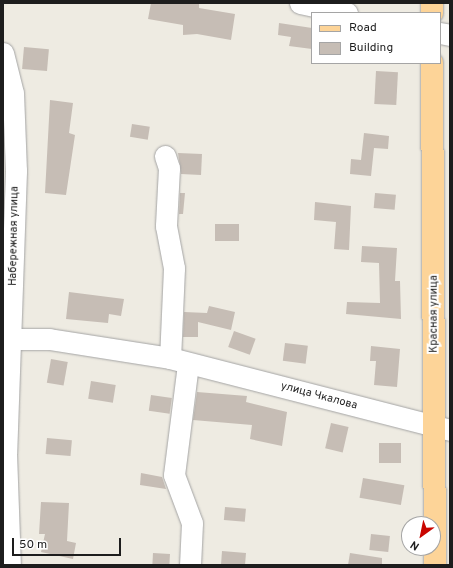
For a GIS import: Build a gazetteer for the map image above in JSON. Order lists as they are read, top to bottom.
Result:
{
  "streets": {
    "main road": ["Красная улица"],
    "street": ["Набережная улица", "улица Чкалова"]
  },
  "crossings": [
    ["Набережная улица", "улица Чкалова"],
    ["Красная улица", "улица Чкалова"]
  ],
  "legend": ["Road", "Building"],
  "scale_bar": "50 m",
  "north": "bottom left"
}
